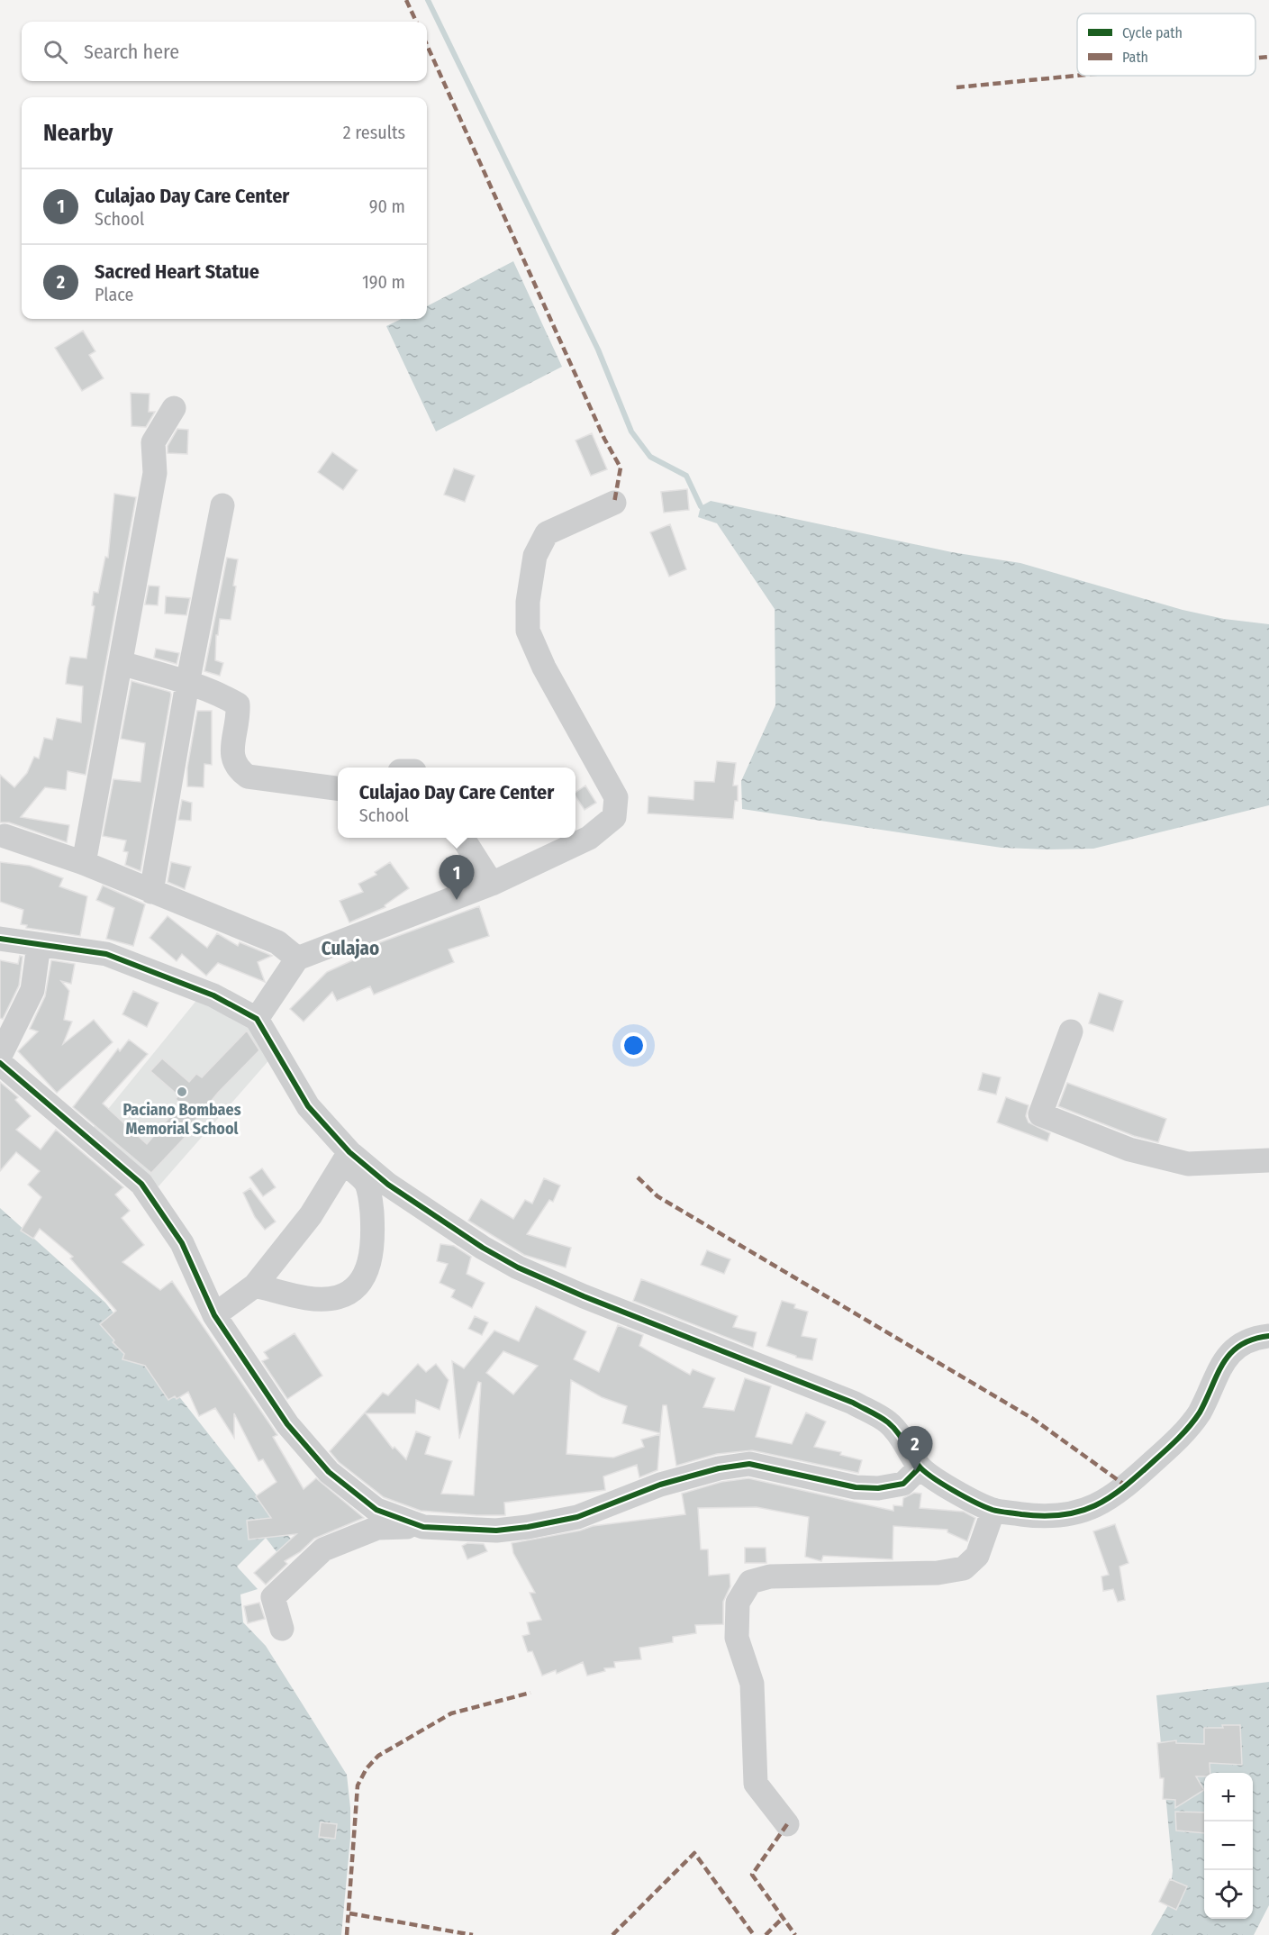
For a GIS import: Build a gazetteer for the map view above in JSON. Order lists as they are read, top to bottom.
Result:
{
  "districts": ["Culajao"],
  "places": ["Paciano Bombaes Memorial School"],
  "legend": ["Cycle path", "Path"],
  "page": {
    "search": "Search here",
    "heading": ["Nearby", "2 results"],
    "list": [
      {
        "mark": "1",
        "name": "Culajao Day Care Center",
        "note": "School",
        "value": "90 m"
      },
      {
        "mark": "2",
        "name": "Sacred Heart Statue",
        "note": "Place",
        "value": "190 m"
      }
    ],
    "popup": ["Culajao Day Care Center", "School"],
    "pins": ["1", "2"],
    "map_buttons": ["+", "−"]
  }
}
